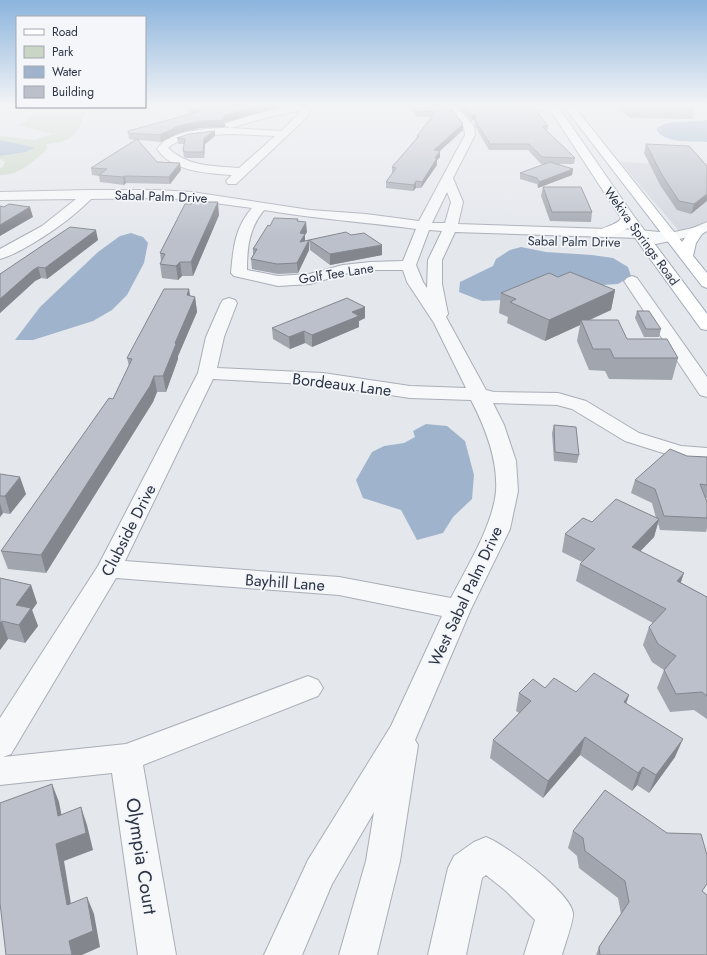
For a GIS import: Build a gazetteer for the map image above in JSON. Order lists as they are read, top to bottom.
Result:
{
  "streets": {
    "main road": ["Wekiva Springs Road"],
    "street": [
      "Sabal Palm Drive",
      "Golf Tee Lane",
      "Bordeaux Lane",
      "Clubside Drive",
      "Bayhill Lane",
      "West Sabal Palm Drive",
      "Olympia Court"
    ]
  },
  "crossings": [
    ["Sabal Palm Drive", "Wekiva Springs Road"],
    ["Sabal Palm Drive", "Golf Tee Lane"],
    ["Sabal Palm Drive", "West Sabal Palm Drive"],
    ["Golf Tee Lane", "West Sabal Palm Drive"],
    ["Bordeaux Lane", "Clubside Drive"],
    ["Bordeaux Lane", "West Sabal Palm Drive"],
    ["Clubside Drive", "Bayhill Lane"],
    ["Bayhill Lane", "West Sabal Palm Drive"]
  ],
  "legend": [
    "Road",
    "Park",
    "Water",
    "Building"
  ]
}
